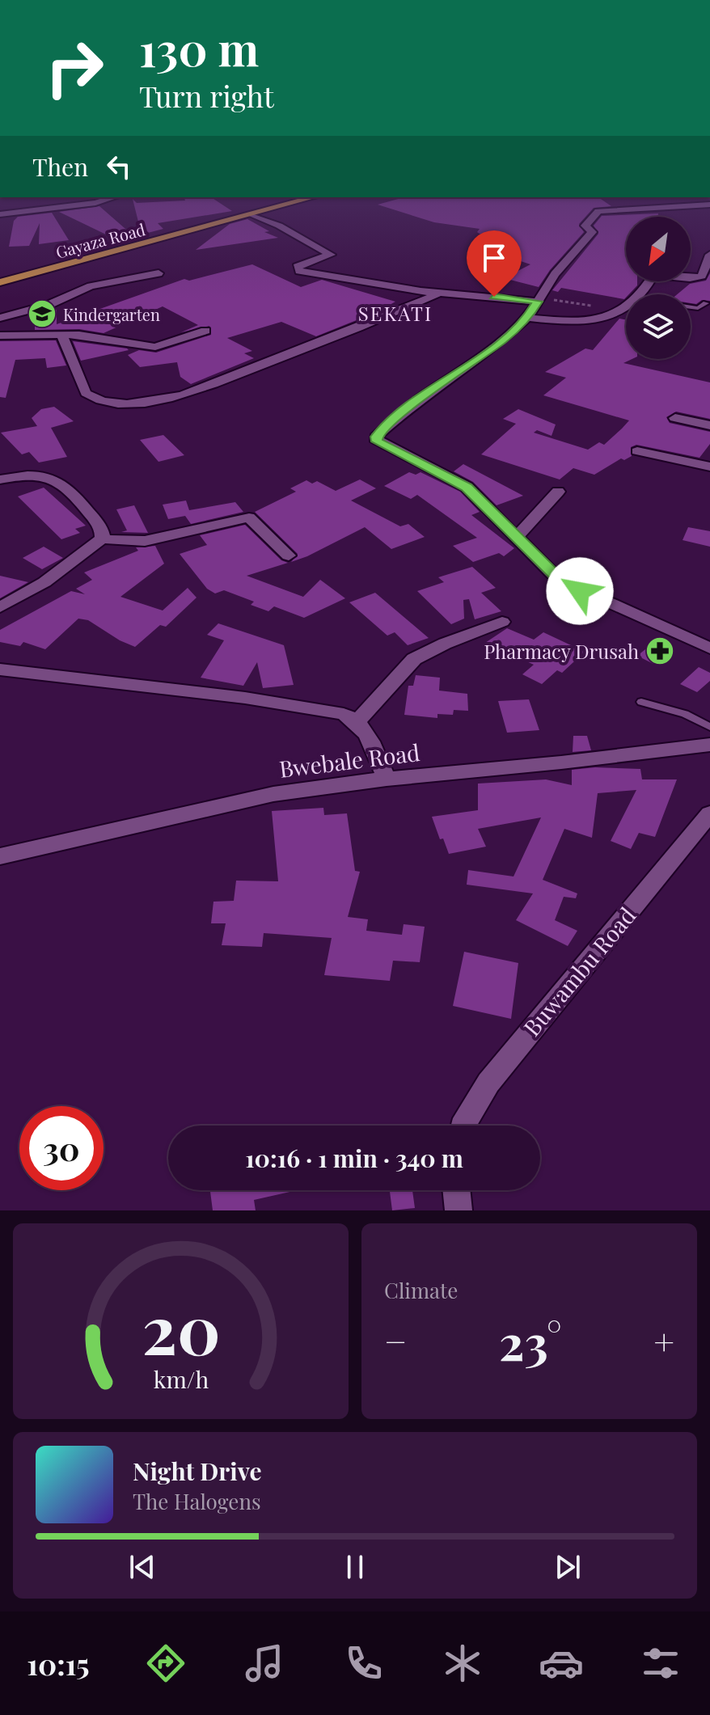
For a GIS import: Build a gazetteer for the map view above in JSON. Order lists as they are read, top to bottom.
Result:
{
  "streets": {
    "main road": ["Gayaza Road"],
    "street": ["Bwebale Road", "Buwambu Road"]
  },
  "districts": ["SEKATI"],
  "places": {
    "school or university": ["Kindergarten"],
    "pharmacy": ["Pharmacy Drusah"]
  },
  "north": "bottom left",
  "page": {
    "turn": ["130 m", "Turn right"],
    "then": "Then",
    "limit": "30",
    "trip": "10:16 · 1 min · 340 m",
    "tile": "Climate",
    "heat": ["−", "23°", "+"],
    "song": ["Night Drive", "The Halogens"],
    "tabs": "10:15",
    "gauge": ["20", "km/h"]
  }
}
